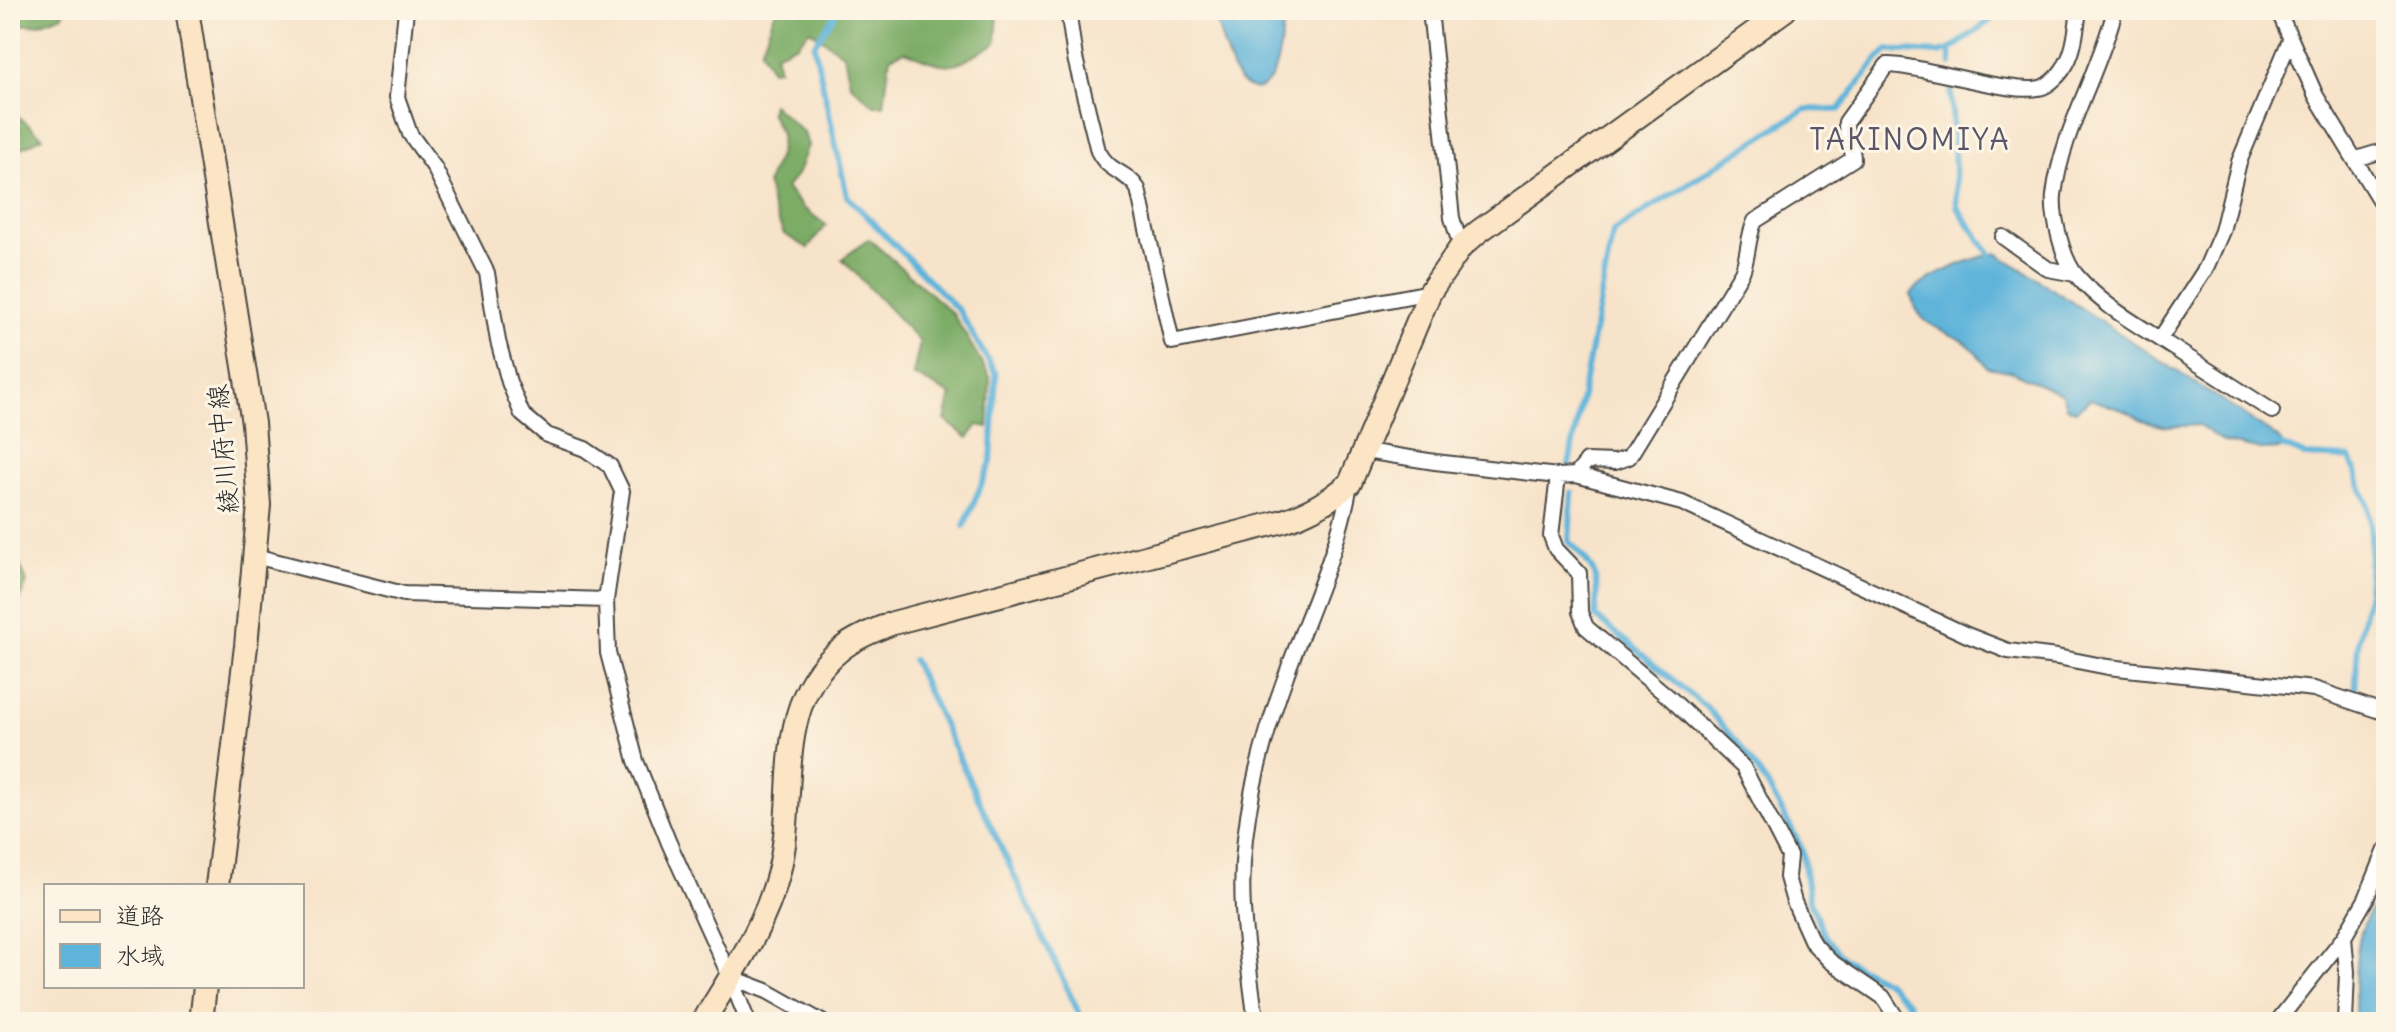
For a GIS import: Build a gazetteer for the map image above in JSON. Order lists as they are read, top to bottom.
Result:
{
  "streets": {
    "street": ["綾川府中線"]
  },
  "districts": ["TAKINOMIYA"],
  "legend": ["道路", "水域"]
}
